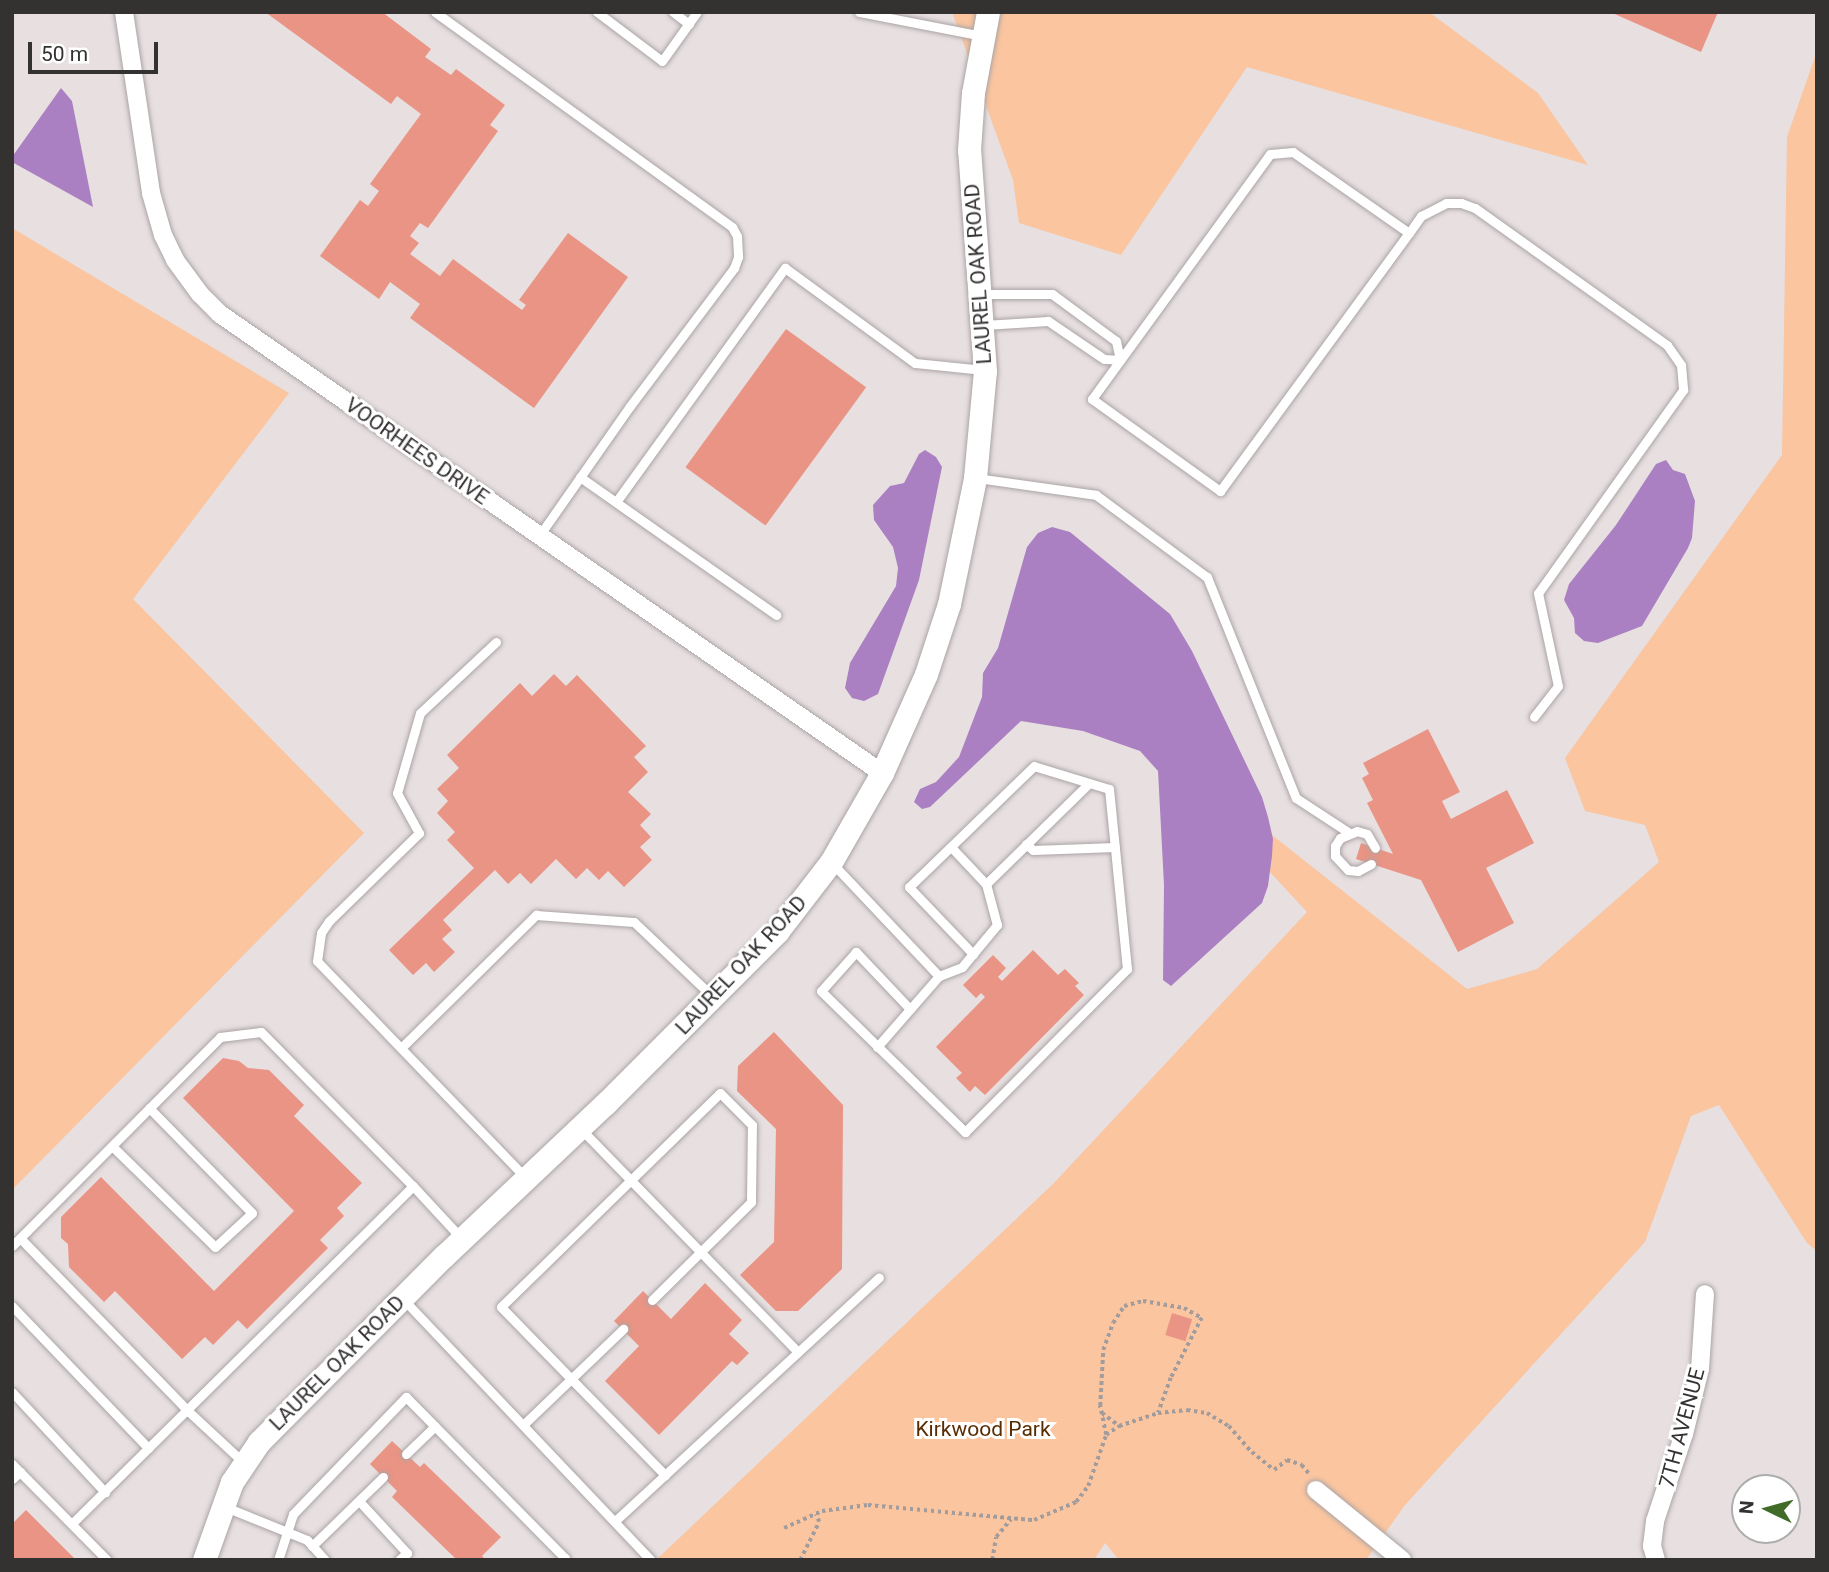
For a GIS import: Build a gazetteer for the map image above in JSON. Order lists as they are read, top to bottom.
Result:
{
  "streets": {
    "street": ["LAUREL OAK ROAD", "VOORHEES DRIVE", "7TH AVENUE"]
  },
  "crossings": [
    ["LAUREL OAK ROAD", "VOORHEES DRIVE"]
  ],
  "parks": ["Kirkwood Park"],
  "scale_bar": "50 m",
  "north": "left"
}
